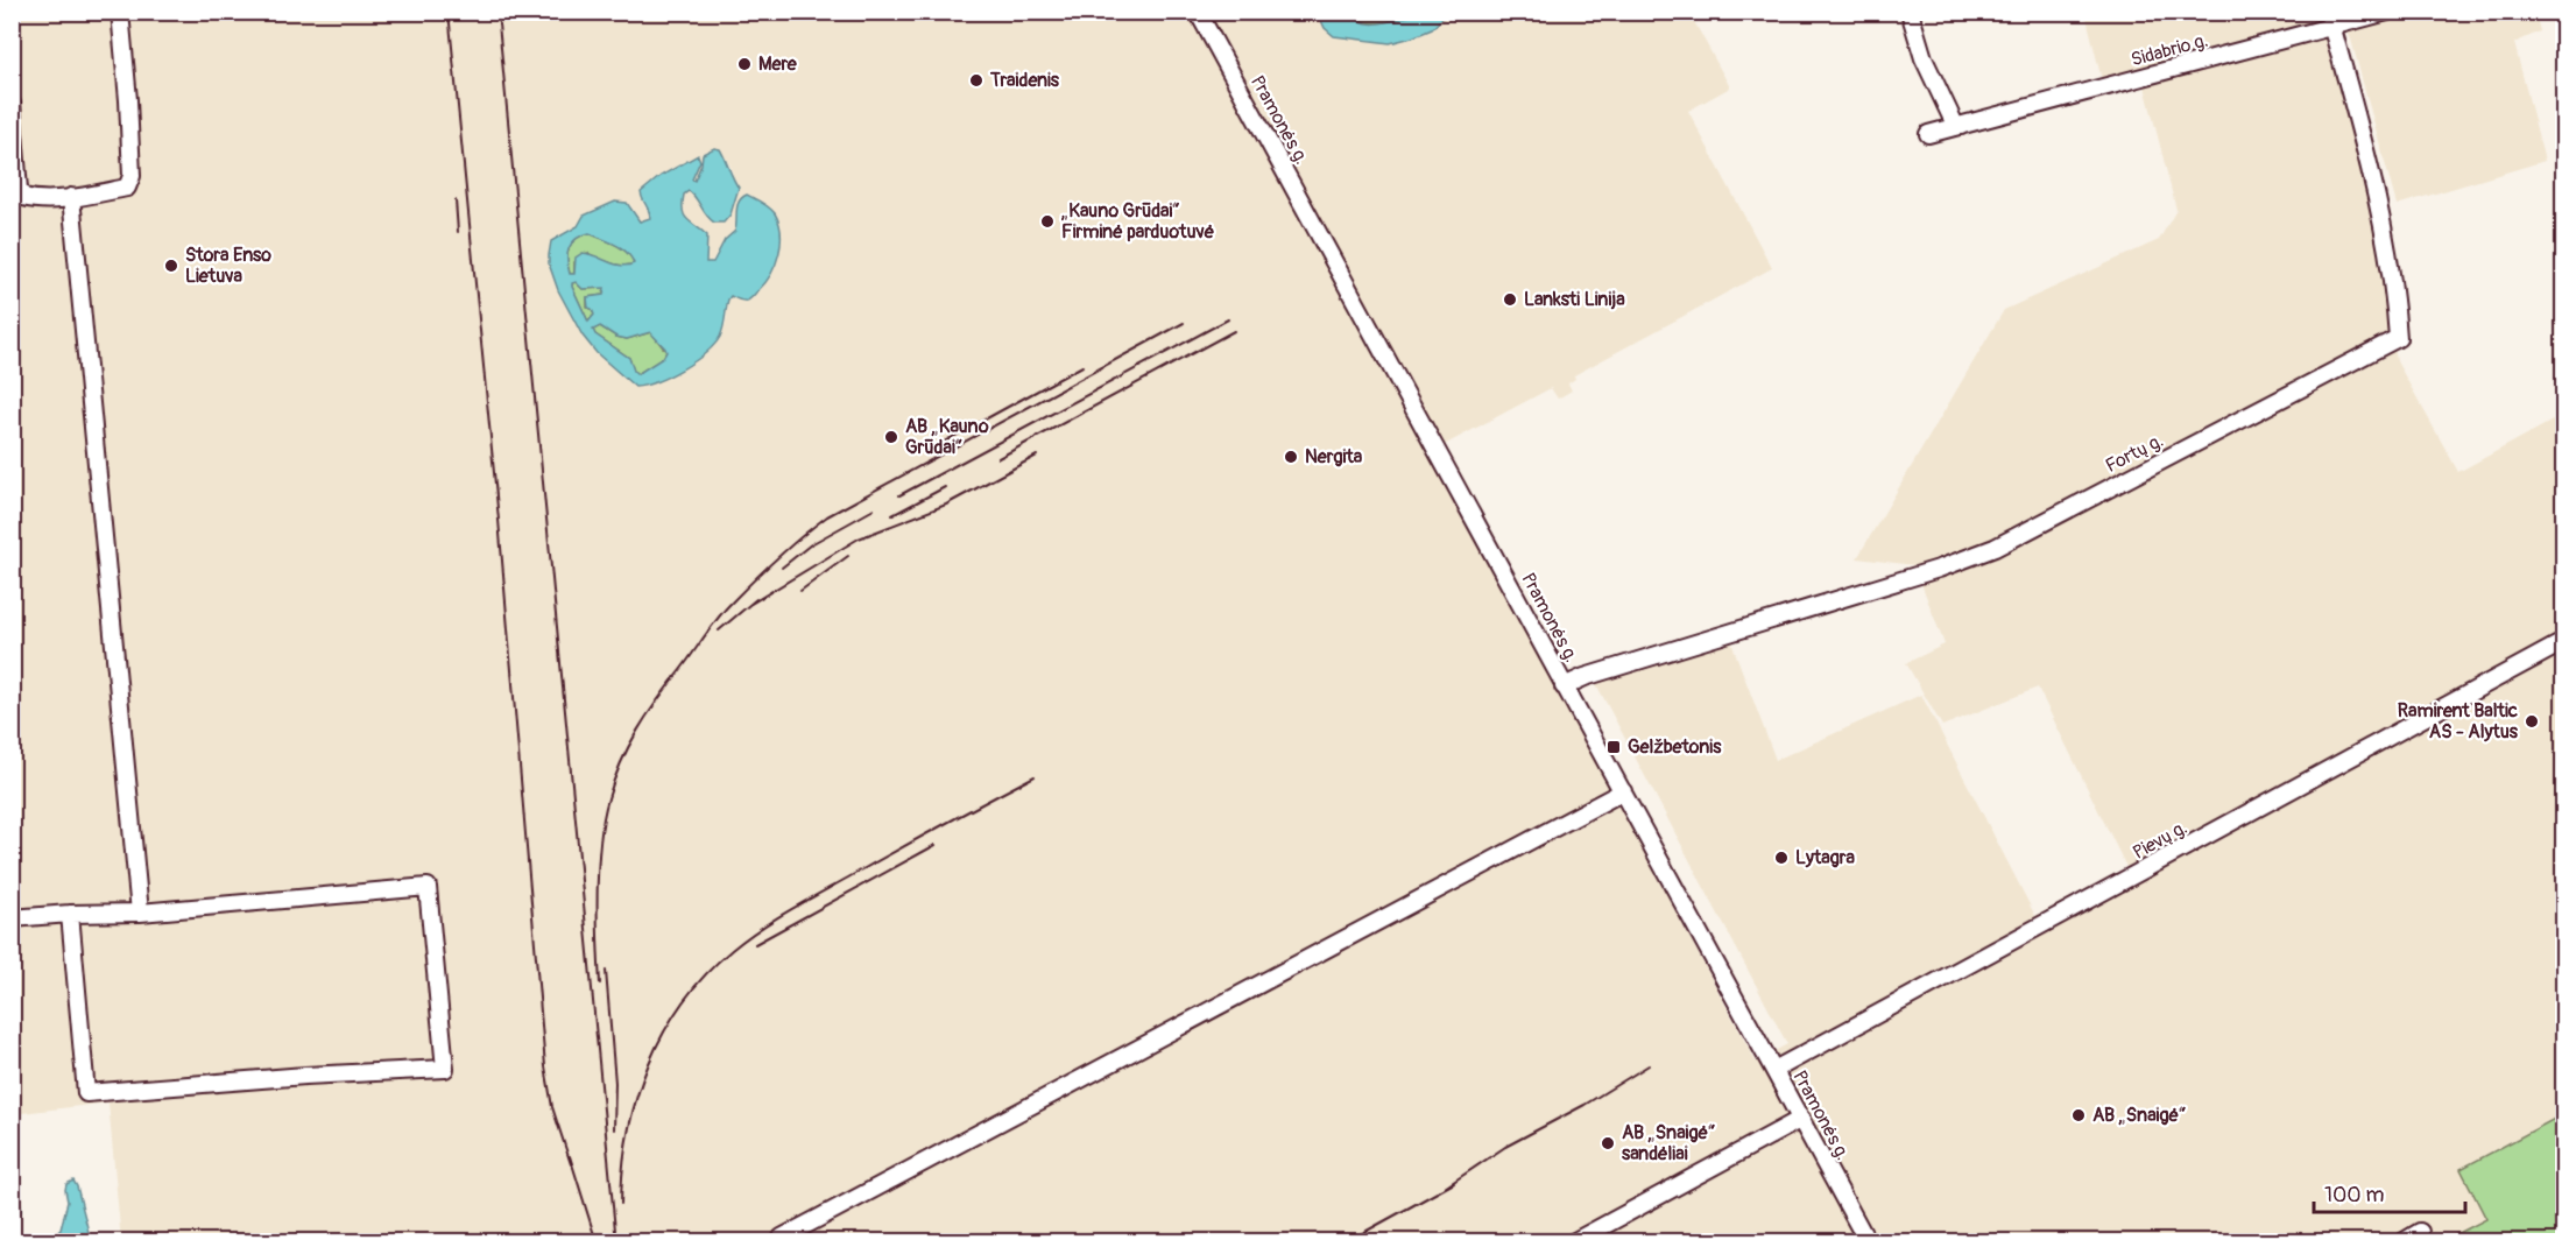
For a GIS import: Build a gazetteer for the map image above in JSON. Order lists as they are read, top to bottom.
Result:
{
  "streets": {
    "street": [
      "Sidabrio g.",
      "Pramonės g.",
      "Fortų g.",
      "Pievų g."
    ]
  },
  "crossings": [
    ["Sidabrio g.", "Fortų g."],
    ["Pramonės g.", "Fortų g."],
    ["Pramonės g.", "Pievų g."]
  ],
  "places": {
    "other": [
      "Mere",
      "Traidenis",
      "„Kauno Grūdai“ Firminė parduotuvė",
      "Stora Enso Lietuva",
      "Lanksti Linija",
      "AB „Kauno Grūdai“",
      "Nergita",
      "Ramirent Baltic AS - Alytus",
      "Lytagra",
      "AB „Snaigė“",
      "AB „Snaigė“ sandėliai"
    ],
    "transit": ["Gelžbetonis"]
  },
  "scale_bar": "100 m"
}
